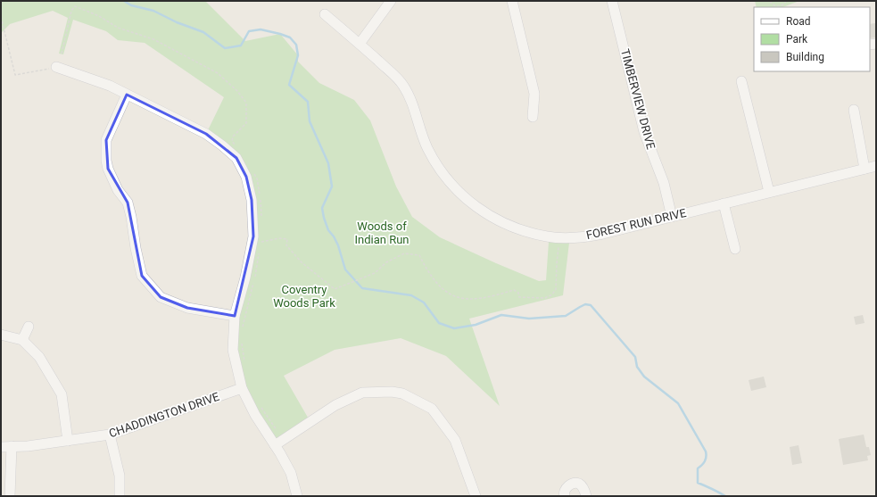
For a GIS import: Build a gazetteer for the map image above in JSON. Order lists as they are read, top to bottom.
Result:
{
  "streets": {
    "street": ["TIMBERVIEW DRIVE", "FOREST RUN DRIVE", "CHADDINGTON DRIVE"]
  },
  "crossings": [
    ["TIMBERVIEW DRIVE", "FOREST RUN DRIVE"]
  ],
  "parks": ["Woods of Indian Run", "Coventry Woods Park"],
  "legend": ["Road", "Park", "Building"]
}
